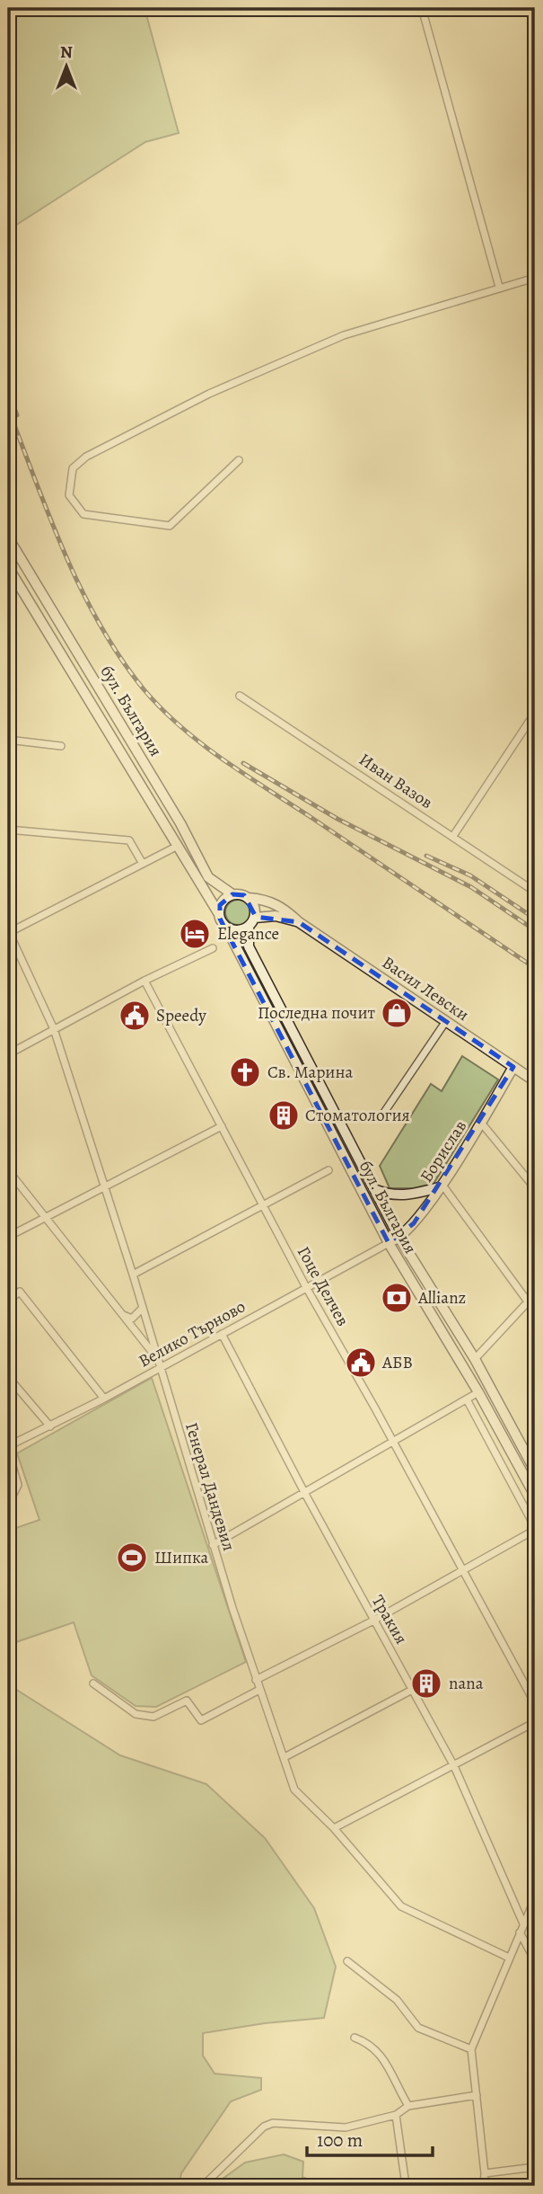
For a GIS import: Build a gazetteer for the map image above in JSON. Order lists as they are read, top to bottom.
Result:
{
  "streets": {
    "main road": ["бул. България", "Васил Левски", "Борислав"],
    "street": [
      "Иван Вазов",
      "Гоце Делчев",
      "Велико Търново",
      "Генерал Дандевил",
      "Тракия"
    ]
  },
  "crossings": [
    ["бул. България", "Васил Левски"],
    ["бул. България", "Борислав"],
    ["бул. България", "Велико Търново"],
    ["Васил Левски", "Борислав"],
    ["Борислав", "Велико Търново"],
    ["Гоце Делчев", "Велико Търново"],
    ["Велико Търново", "Генерал Дандевил"],
    ["Велико Търново", "Тракия"]
  ],
  "places": {
    "hotel": ["Elegance"],
    "shop": ["Последна почит"],
    "public building": ["Speedy", "АБВ"],
    "church": ["Св. Марина"],
    "building": ["Стоматология", "nana"],
    "bank": ["Allianz"],
    "sports": ["Шипка"]
  },
  "scale_bar": "100 m",
  "north": "top"
}
